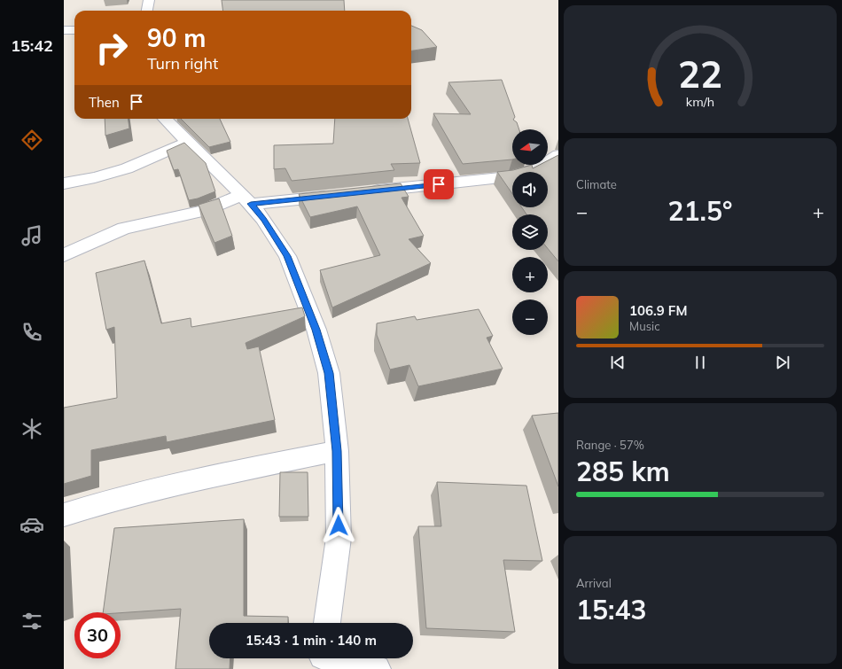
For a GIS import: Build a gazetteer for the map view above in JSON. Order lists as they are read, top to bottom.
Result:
{
  "north": "left",
  "page": {
    "tabs": "15:42",
    "turn": ["90 m", "Turn right"],
    "then": "Then",
    "map_buttons": ["+", "−"],
    "tile": [
      "Climate",
      ["Range · 57%", "285 km"],
      ["Arrival", "15:43"]
    ],
    "heat": ["−", "21.5°", "+"],
    "song": ["106.9 FM", "Music"],
    "limit": "30",
    "trip": "15:43 · 1 min · 140 m",
    "gauge": ["22", "km/h"]
  }
}
